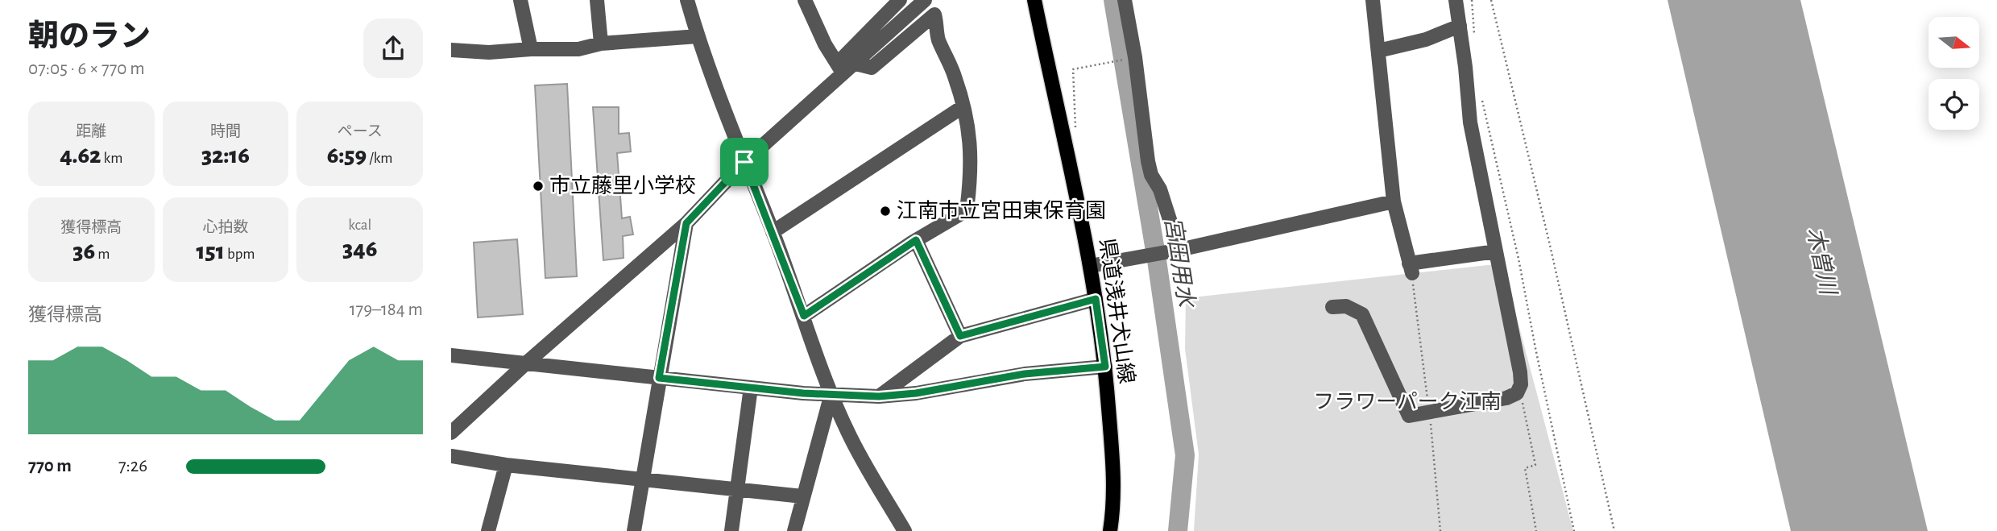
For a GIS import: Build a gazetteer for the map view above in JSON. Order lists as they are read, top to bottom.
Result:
{
  "streets": {
    "main road": ["県道浅井犬山線"]
  },
  "water": ["木曽川", "宮田用水"],
  "parks": ["フラワーパーク江南"],
  "places": ["市立藤里小学校", "江南市立宮田東保育園"],
  "north": "right",
  "page": {
    "heading": ["朝のラン", "07:05 · 6 × 770 m"],
    "stats": [
      ["距離", "4.62 km"],
      ["時間", "32:16"],
      ["ペース", "6:59 /km"],
      ["獲得標高", "36 m"],
      ["心拍数", "151 bpm"],
      ["kcal", "346"]
    ],
    "chart": ["獲得標高", "179–184 m"],
    "list": [
      {
        "name": "770 m",
        "note": "7:26"
      }
    ]
  }
}
